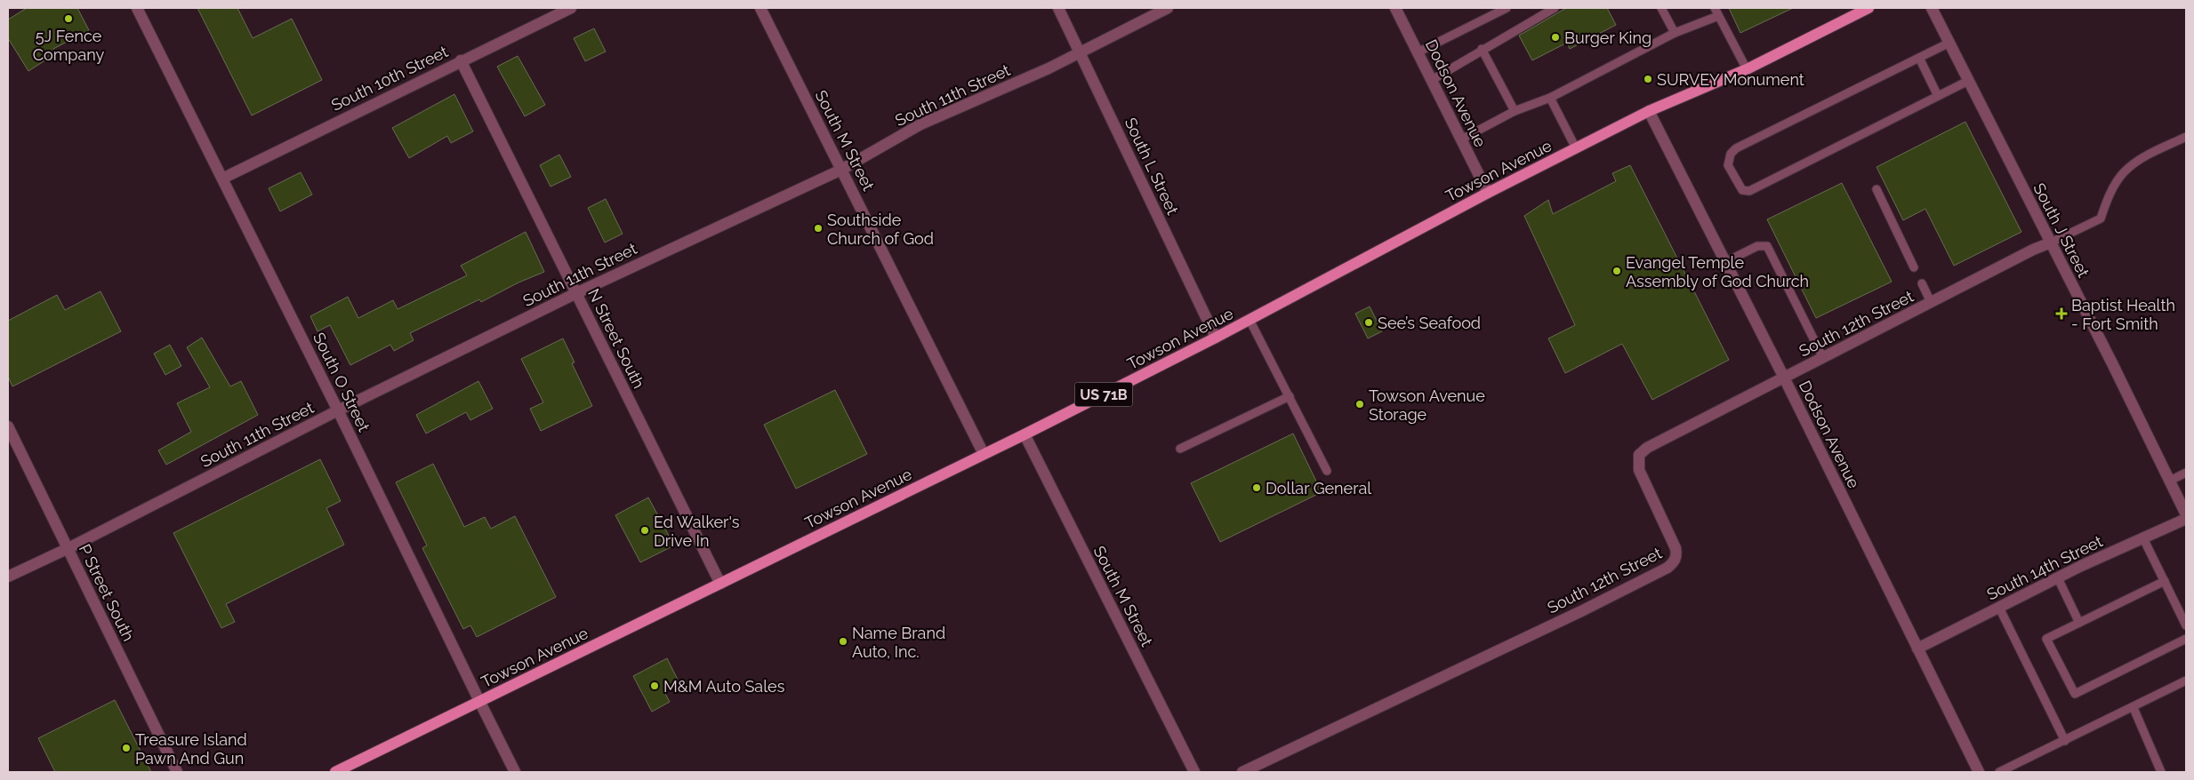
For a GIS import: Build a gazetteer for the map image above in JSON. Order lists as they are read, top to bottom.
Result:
{
  "streets": {
    "main road": ["Towson Avenue", "US 71B"],
    "street": [
      "South 10th Street",
      "Dodson Avenue",
      "South 11th Street",
      "South M Street",
      "South L Street",
      "South J Street",
      "South 12th Street",
      "N Street South",
      "South O Street",
      "South 14th Street",
      "P Street South"
    ]
  },
  "crossings": [
    ["South 10th Street", "N Street South"],
    ["South 10th Street", "South O Street"],
    ["Dodson Avenue", "Towson Avenue"],
    ["Dodson Avenue", "South 12th Street"],
    ["Dodson Avenue", "South 14th Street"],
    ["South 11th Street", "South M Street"],
    ["South 11th Street", "South L Street"],
    ["South 11th Street", "N Street South"],
    ["South 11th Street", "South O Street"],
    ["South 11th Street", "P Street South"],
    ["South M Street", "Towson Avenue"],
    ["South L Street", "Towson Avenue"],
    ["Towson Avenue", "N Street South"],
    ["Towson Avenue", "South O Street"],
    ["South J Street", "South 12th Street"]
  ],
  "places": {
    "other": [
      "5J Fence Company",
      "Burger King",
      "SURVEY Monument",
      "Southside Church of God",
      "Evangel Temple Assembly of God Church",
      "See’s Seafood",
      "Towson Avenue Storage",
      "Dollar General",
      "Ed Walker's Drive In",
      "Name Brand Auto, Inc.",
      "M&M Auto Sales",
      "Treasure Island Pawn And Gun"
    ],
    "health": ["Baptist Health - Fort Smith"]
  }
}
